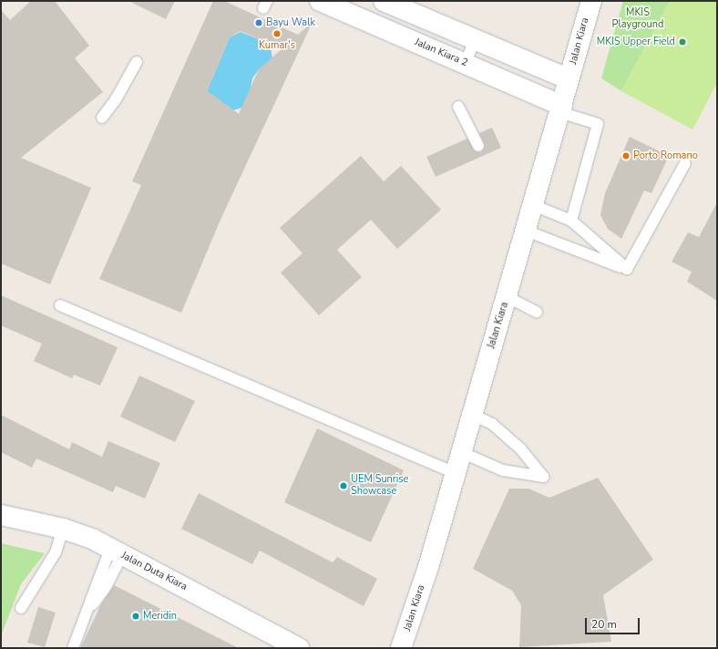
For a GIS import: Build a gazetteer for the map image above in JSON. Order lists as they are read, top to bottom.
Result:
{
  "streets": {
    "main road": ["Jalan Kiara", "Jalan Kiara 2", "Jalan Duta Kiara"]
  },
  "crossings": [
    ["Jalan Kiara", "Jalan Kiara 2"]
  ],
  "parks": ["MKIS Playground"],
  "places": [
    "Bayu Walk",
    "Kumar's",
    "MKIS Upper Field",
    "Porto Romano",
    "UEM Sunrise Showcase",
    "Meridin"
  ],
  "scale_bar": "20 m"
}
